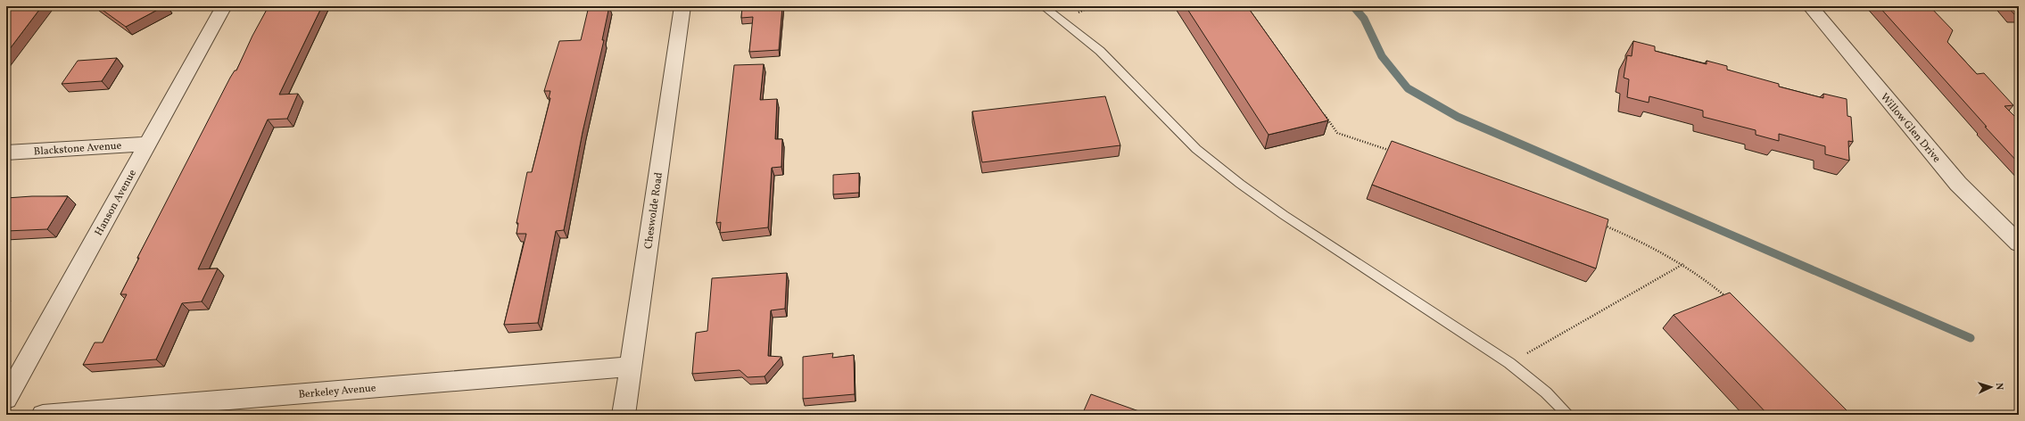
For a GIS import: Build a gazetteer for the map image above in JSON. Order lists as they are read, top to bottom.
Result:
{
  "streets": {
    "street": [
      "Willow Glen Drive",
      "Blackstone Avenue",
      "Hanson Avenue",
      "Cheswolde Road",
      "Berkeley Avenue"
    ]
  },
  "crossings": [
    ["Blackstone Avenue", "Hanson Avenue"],
    ["Cheswolde Road", "Berkeley Avenue"]
  ],
  "north": "right"
}
